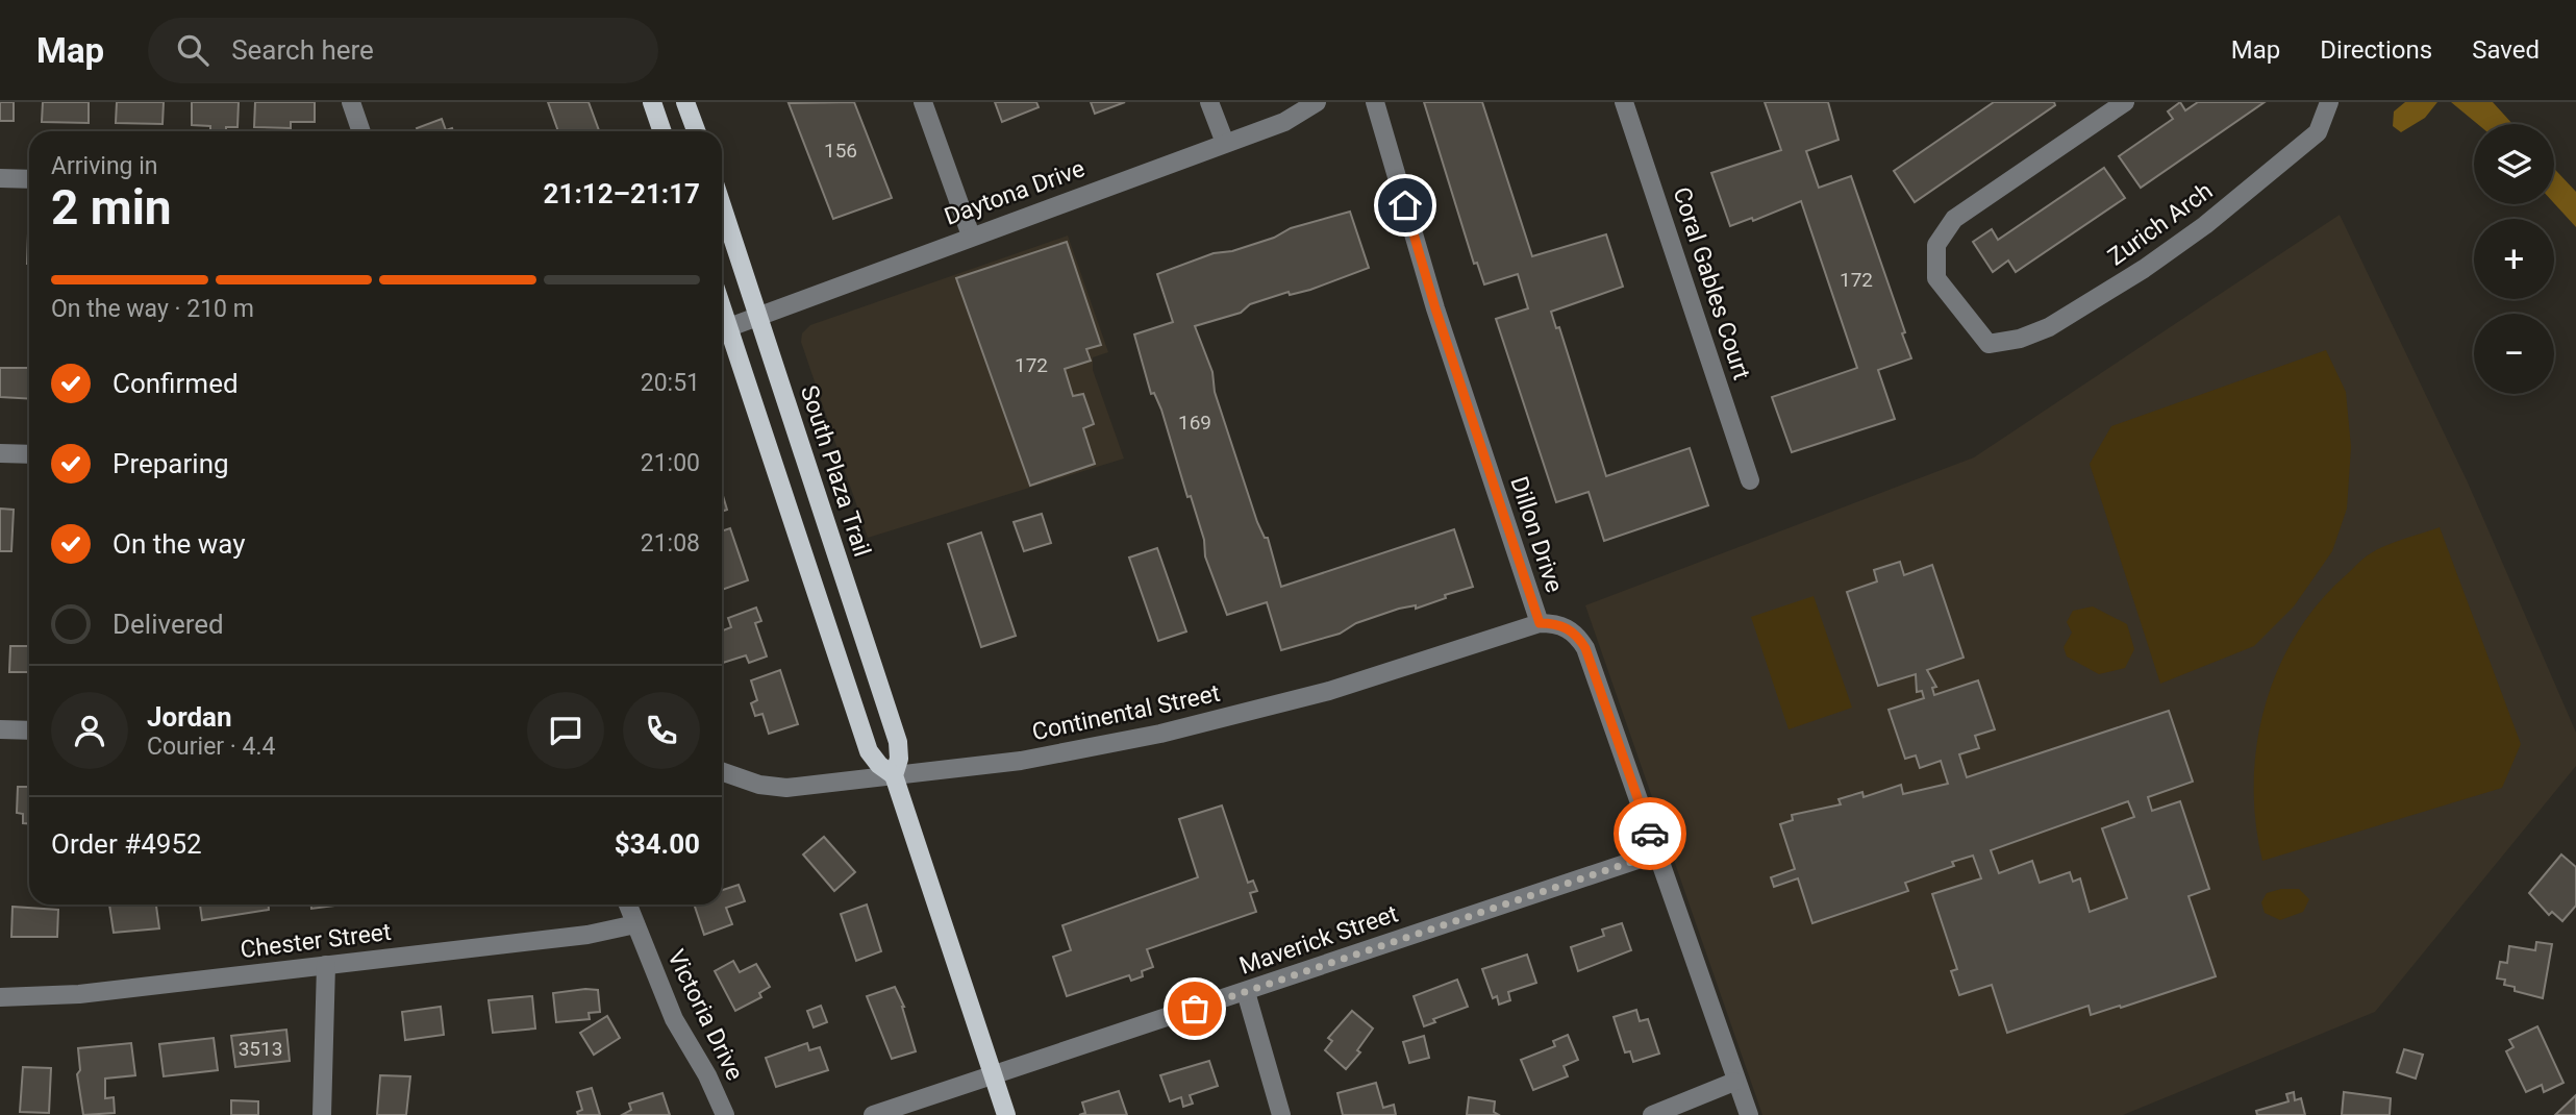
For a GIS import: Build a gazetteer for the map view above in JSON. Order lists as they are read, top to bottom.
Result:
{
  "streets": {
    "main road": ["South Plaza Trail"],
    "street": [
      "Daytona Drive",
      "Zurich Arch",
      "Coral Gables Court",
      "Dillon Drive",
      "Continental Street",
      "Maverick Street",
      "Chester Street",
      "Victoria Drive"
    ]
  },
  "crossings": [
    ["Daytona Drive", "South Plaza Trail"],
    ["South Plaza Trail", "Continental Street"],
    ["South Plaza Trail", "Maverick Street"],
    ["Dillon Drive", "Continental Street"],
    ["Dillon Drive", "Maverick Street"],
    ["Chester Street", "Victoria Drive"]
  ],
  "house_numbers": [
    "156",
    "172",
    "172",
    "169",
    "3513"
  ],
  "page": {
    "header": "Map",
    "search": "Search here",
    "nav": ["Map", "Directions", "Saved"],
    "map_buttons": ["+", "−"],
    "heading": ["2 min", "Arriving in", "21:12–21:17"],
    "panel": [
      "Jordan",
      "Courier · 4.4",
      "Order #4952",
      "$34.00"
    ],
    "bar": "On the way · 210 m",
    "list": [
      ["Confirmed", "20:51"],
      ["Preparing", "21:00"],
      ["On the way", "21:08"],
      "Delivered"
    ]
  }
}
